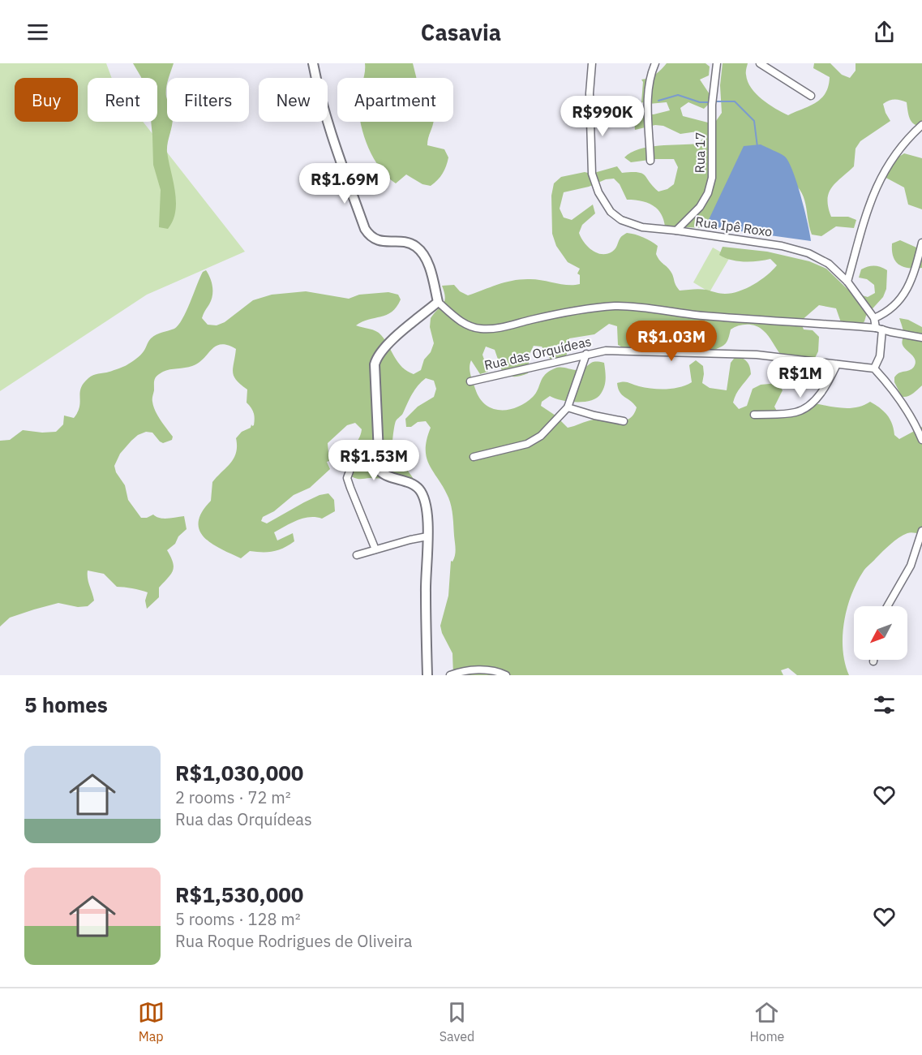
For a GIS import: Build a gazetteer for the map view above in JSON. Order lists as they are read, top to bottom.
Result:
{
  "streets": {
    "street": ["Rua 17", "Rua Ipê Roxo", "Rua das Orquídeas"]
  },
  "crossings": [
    ["Rua 17", "Rua Ipê Roxo"]
  ],
  "north": "bottom left",
  "page": {
    "header": "Casavia",
    "chip": [
      "Buy",
      "Rent",
      "Filters",
      "New",
      "Apartment"
    ],
    "price": [
      "R$990K",
      "R$1.69M",
      "R$1.03M",
      "R$1M",
      "R$1.53M"
    ],
    "heading": "5 homes",
    "list": [
      {
        "name": "R$1,030,000",
        "note": "2 rooms · 72 m² · Rua das Orquídeas"
      },
      {
        "name": "R$1,530,000",
        "note": "5 rooms · 128 m² · Rua Roque Rodrigues de Oliveira"
      }
    ],
    "tabs": ["Map", "Saved", "Home"]
  }
}
